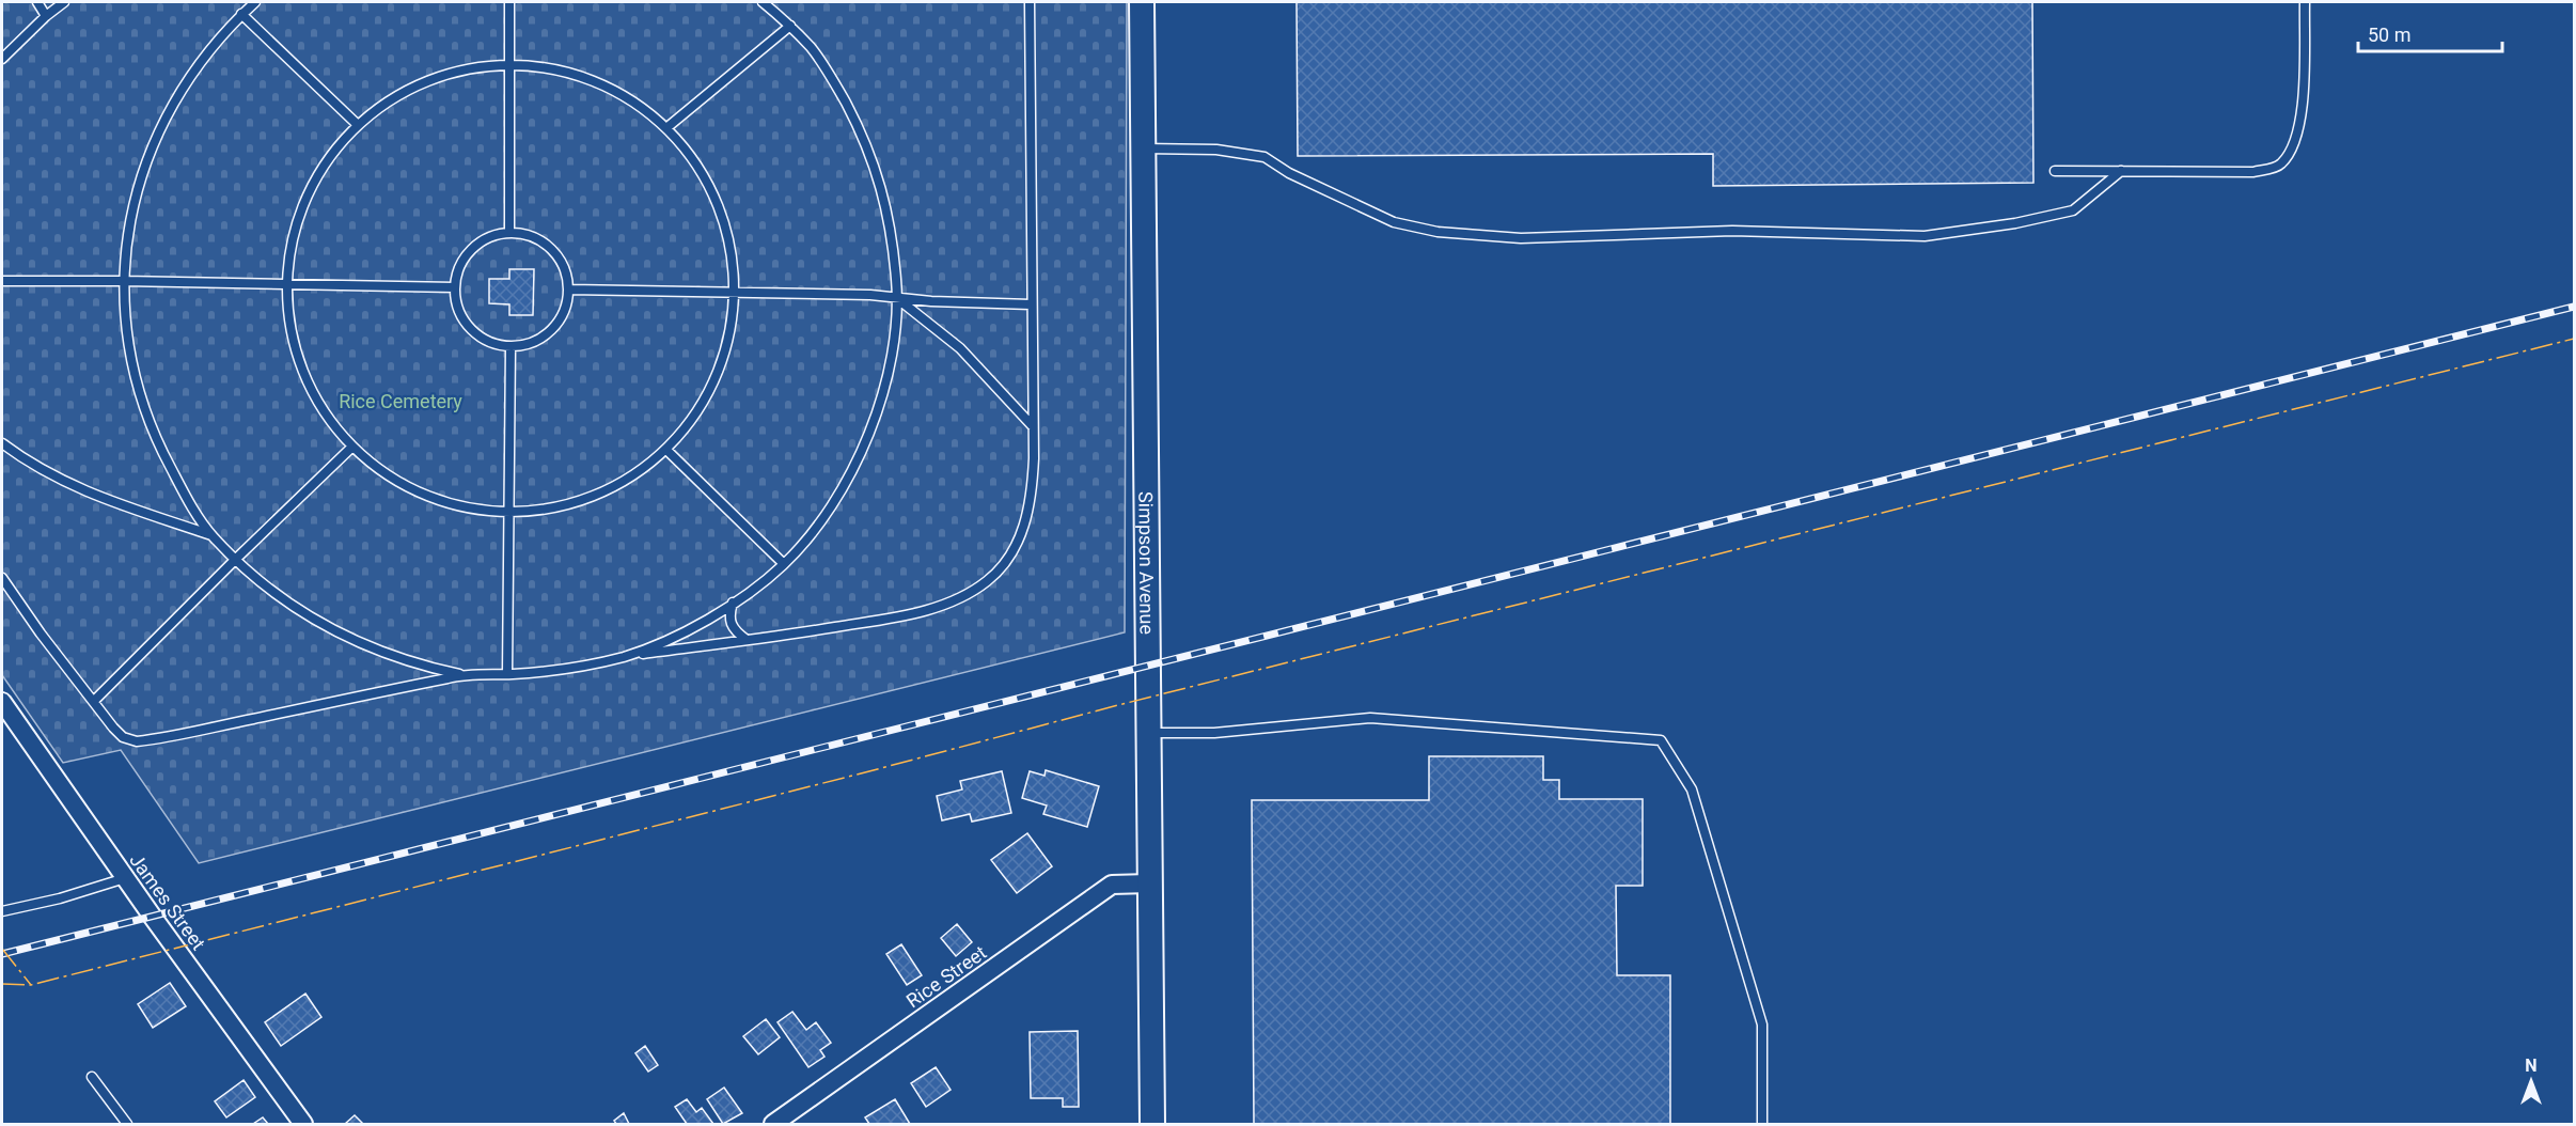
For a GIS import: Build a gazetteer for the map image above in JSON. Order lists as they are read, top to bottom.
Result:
{
  "streets": {
    "street": ["Simpson Avenue", "James Street", "Rice Street"]
  },
  "crossings": [
    ["Simpson Avenue", "Rice Street"]
  ],
  "parks": ["Rice Cemetery"],
  "scale_bar": "50 m",
  "north": "top"
}
